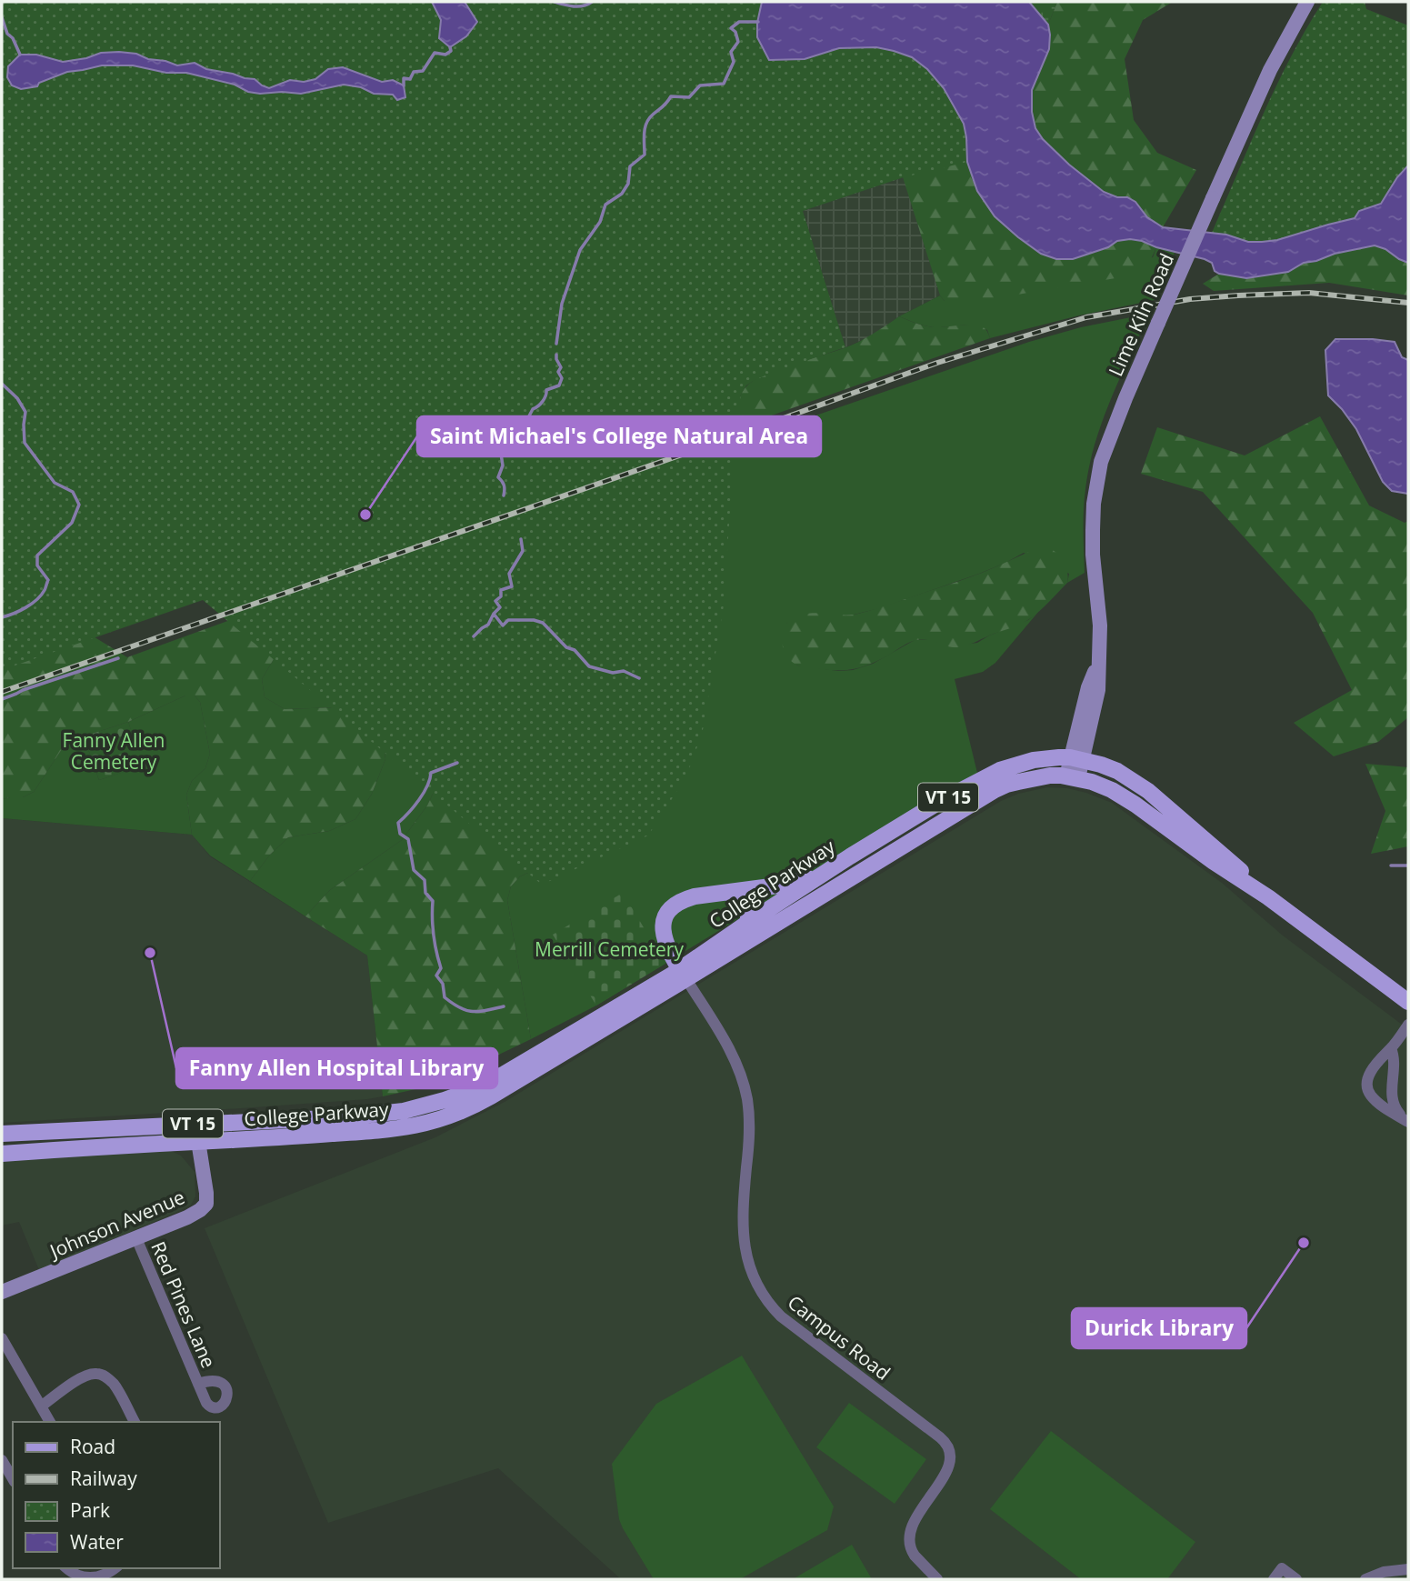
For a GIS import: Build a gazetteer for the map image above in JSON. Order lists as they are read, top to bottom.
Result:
{
  "streets": {
    "main road": [
      "Lime Kiln Road",
      "VT 15",
      "College Parkway",
      "Johnson Avenue"
    ],
    "street": ["Red Pines Lane", "Campus Road"]
  },
  "crossings": [
    ["Lime Kiln Road", "College Parkway"],
    ["College Parkway", "Johnson Avenue"],
    ["College Parkway", "Campus Road"],
    ["Johnson Avenue", "Red Pines Lane"]
  ],
  "parks": ["Fanny Allen Cemetery", "Merrill Cemetery"],
  "places": ["Saint Michael's College Natural Area", "Fanny Allen Hospital Library", "Durick Library"],
  "legend": [
    "Road",
    "Railway",
    "Park",
    "Water"
  ]
}
